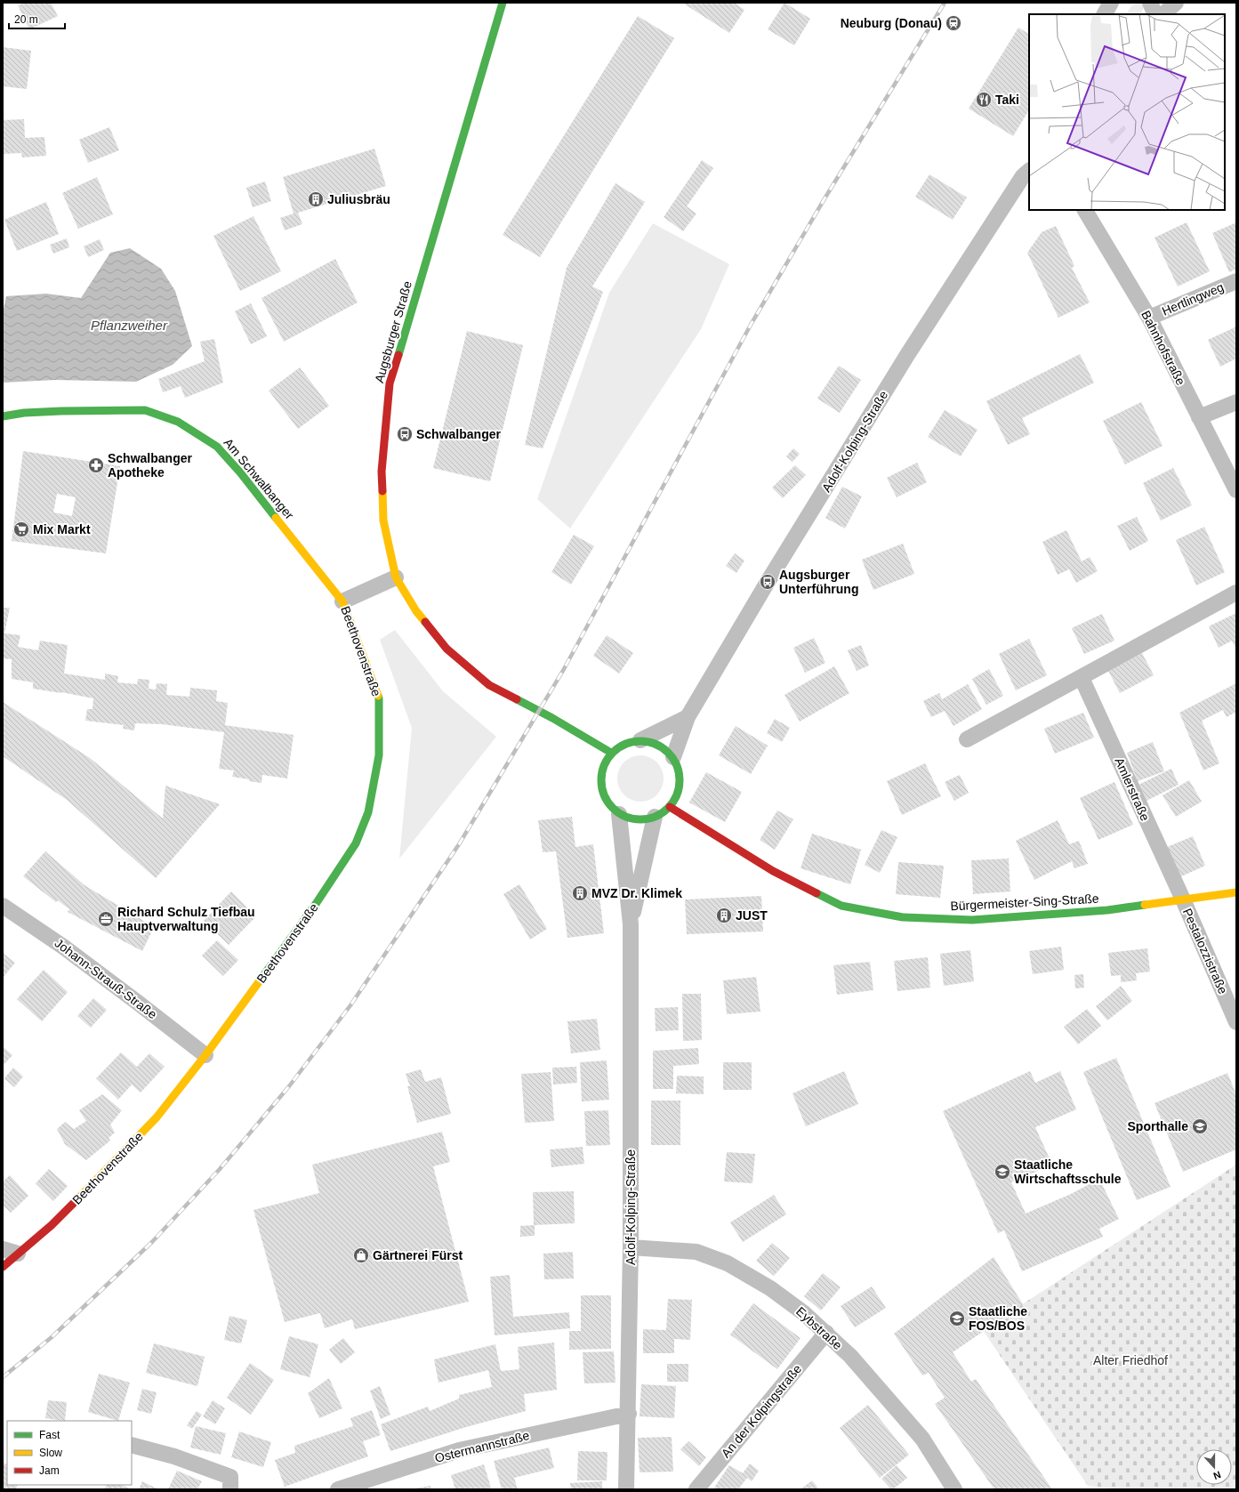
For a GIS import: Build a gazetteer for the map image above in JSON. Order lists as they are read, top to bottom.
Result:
{
  "streets": {
    "main road": [
      "Augsburger Straße",
      "Am Schwalbanger",
      "Beethovenstraße",
      "Bürgermeister-Sing-Straße"
    ],
    "street": [
      "Hertlingweg",
      "Bahnhofstraße",
      "Adolf-Kolping-Straße",
      "Amlerstraße",
      "Pestalozzistraße",
      "Johann-Strauß-Straße",
      "Eybstraße",
      "An der Kolpingstraße",
      "Ostermannstraße"
    ]
  },
  "crossings": [
    ["Hertlingweg", "Bahnhofstraße"],
    ["Augsburger Straße", "Beethovenstraße"],
    ["Adolf-Kolping-Straße", "Bürgermeister-Sing-Straße"],
    ["Adolf-Kolping-Straße", "Eybstraße"],
    ["Adolf-Kolping-Straße", "Ostermannstraße"],
    ["Am Schwalbanger", "Beethovenstraße"],
    ["Beethovenstraße", "Johann-Strauß-Straße"],
    ["Amlerstraße", "Bürgermeister-Sing-Straße"],
    ["Amlerstraße", "Pestalozzistraße"],
    ["Bürgermeister-Sing-Straße", "Pestalozzistraße"],
    ["Eybstraße", "An der Kolpingstraße"]
  ],
  "water": ["Pflanzweiher"],
  "parks": ["Alter Friedhof"],
  "places": {
    "station": ["Neuburg (Donau)"],
    "restaurant": ["Taki"],
    "building": ["Juliusbräu", "MVZ Dr. Klimek", "JUST"],
    "bus stop": ["Schwalbanger", "Augsburger Unterführung"],
    "pharmacy": ["Schwalbanger Apotheke"],
    "supermarket": ["Mix Markt"],
    "office": ["Richard Schulz Tiefbau Hauptverwaltung"],
    "school or university": ["Sporthalle", "Staatliche Wirtschaftsschule", "Staatliche FOS/BOS"],
    "shop": ["Gärtnerei Fürst"]
  },
  "legend": ["Fast", "Slow", "Jam"],
  "scale_bar": "20 m",
  "north": "bottom"
}
